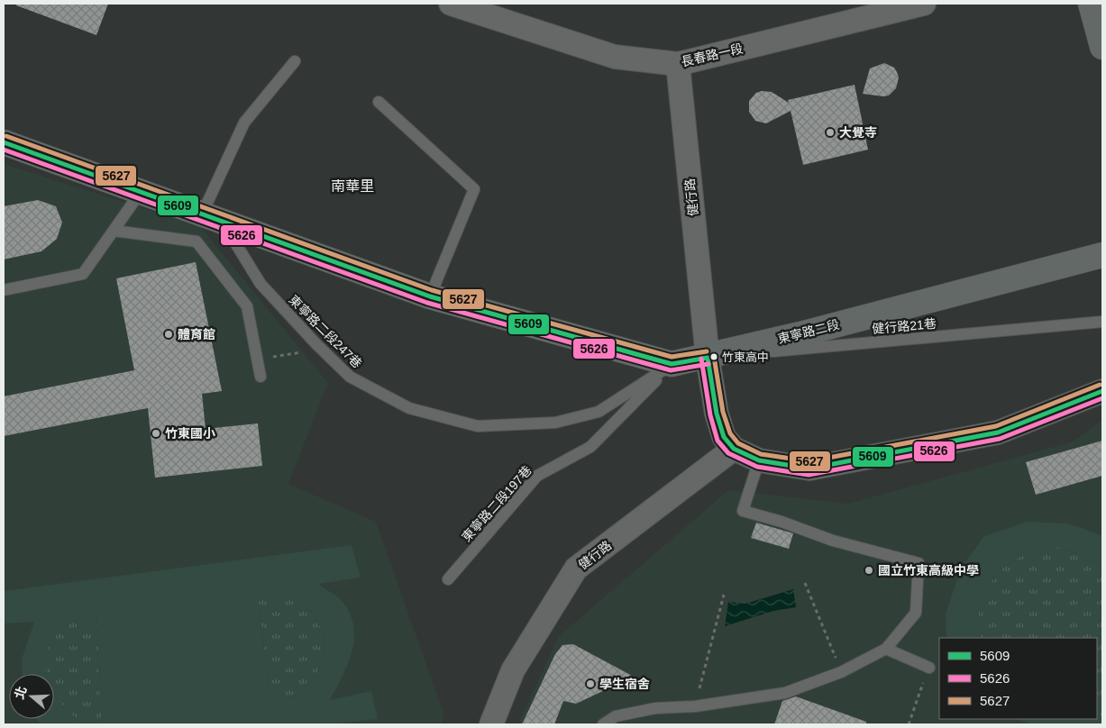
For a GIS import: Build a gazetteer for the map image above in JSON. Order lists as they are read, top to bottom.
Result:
{
  "streets": {
    "main road": ["東寧路二段"],
    "street": ["長春路一段", "健行路"],
    "lane": ["健行路21巷", "東寧路二段247巷", "東寧路二段197巷"]
  },
  "crossings": [
    ["長春路一段", "健行路"],
    ["健行路", "健行路21巷"],
    ["健行路", "東寧路二段"],
    ["健行路21巷", "東寧路二段"],
    ["東寧路二段247巷", "東寧路二段"],
    ["東寧路二段247巷", "東寧路二段197巷"],
    ["東寧路二段", "東寧路二段197巷"]
  ],
  "districts": ["南華里"],
  "places": [
    "大覺寺",
    "體育館",
    "竹東高中",
    "竹東國小",
    "國立竹東高級中學",
    "學生宿舍"
  ],
  "lines": ["transit line 5627", "transit line 5609", "transit line 5626"],
  "legend": ["5609", "5626", "5627"],
  "north": "left"
}
